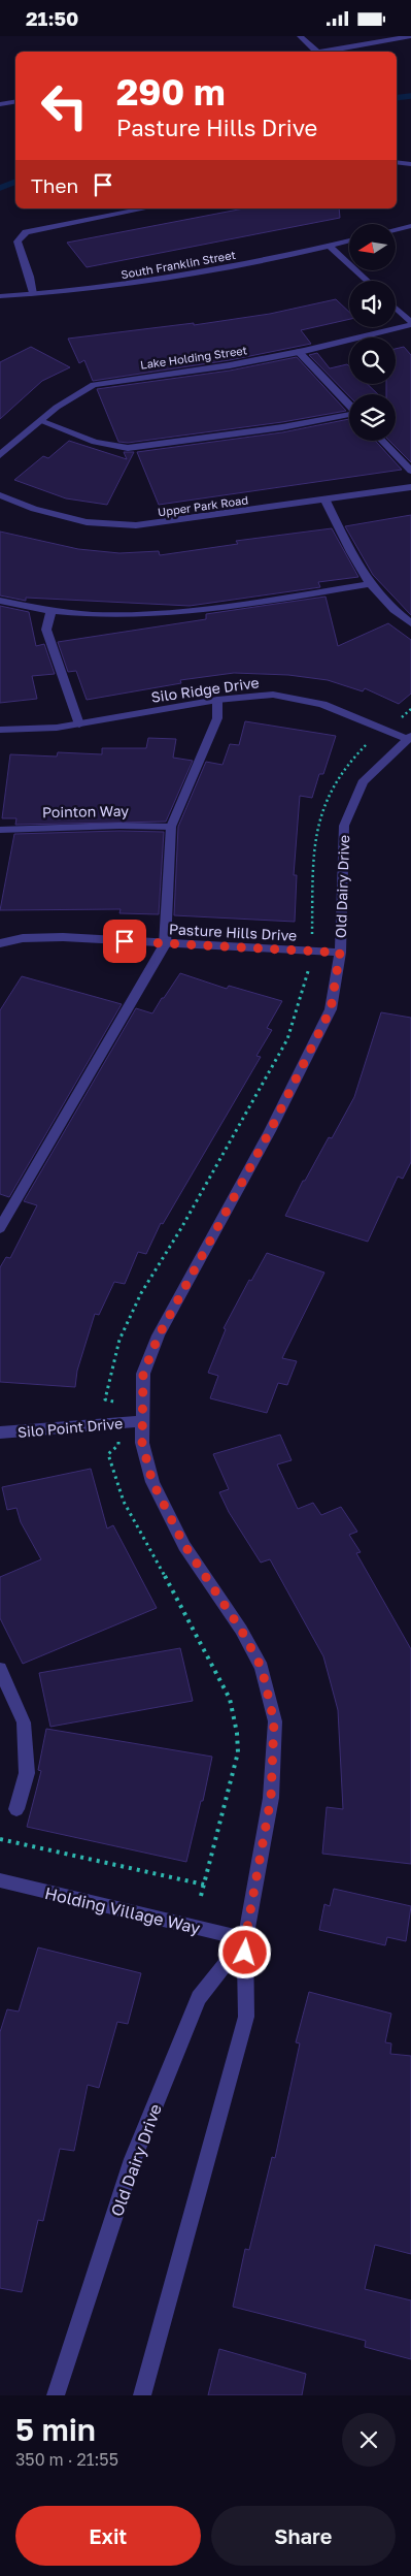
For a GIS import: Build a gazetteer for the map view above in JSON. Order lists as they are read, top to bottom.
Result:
{
  "streets": {
    "street": [
      "South Franklin Street",
      "Lake Holding Street",
      "Upper Park Road",
      "Silo Ridge Drive",
      "Pointon Way",
      "Old Dairy Drive",
      "Pasture Hills Drive",
      "Silo Point Drive",
      "Holding Village Way"
    ]
  },
  "crossings": [
    ["Silo Ridge Drive", "Old Dairy Drive"],
    ["Old Dairy Drive", "Pasture Hills Drive"],
    ["Old Dairy Drive", "Silo Point Drive"],
    ["Old Dairy Drive", "Holding Village Way"]
  ],
  "north": "left",
  "page": {
    "status": "21:50",
    "turn": ["290 m", "Pasture Hills Drive"],
    "then": "Then",
    "heading": ["5 min", "350 m · 21:55"],
    "buttons": ["Exit", "Share"]
  }
}
